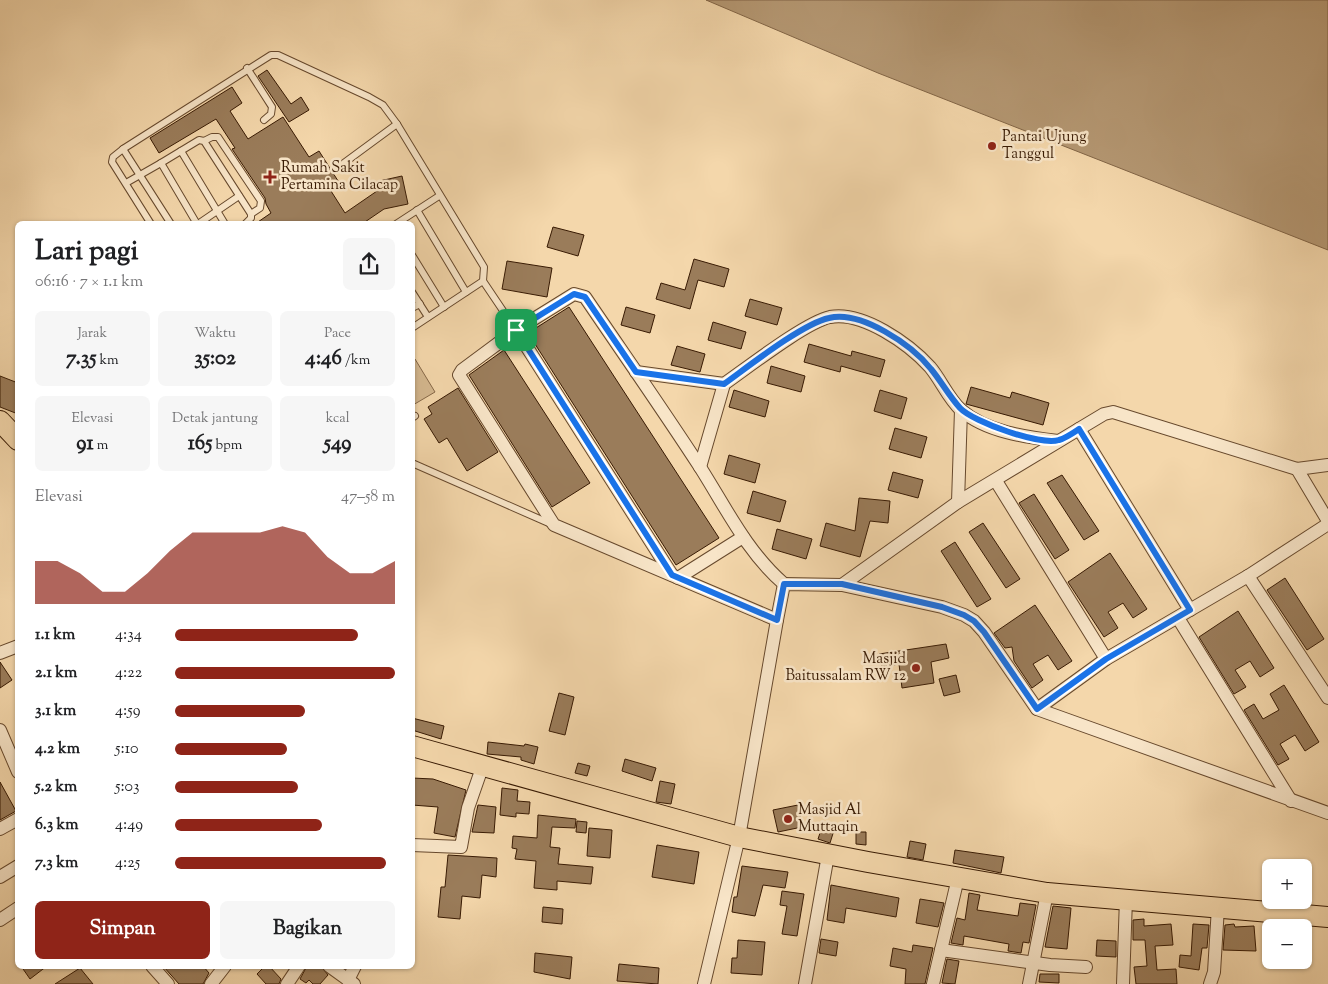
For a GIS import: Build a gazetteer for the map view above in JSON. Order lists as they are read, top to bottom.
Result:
{
  "places": {
    "other": ["Pantai Ujung Tanggul", "Masjid Baitussalam RW 12", "Masjid Al Muttaqin"],
    "health": ["Rumah Sakit Pertamina Cilacap"]
  },
  "page": {
    "heading": ["Lari pagi", "06:16 · 7 × 1.1 km"],
    "stats": [
      ["Jarak", "7.35 km"],
      ["Waktu", "35:02"],
      ["Pace", "4:46 /km"],
      ["Elevasi", "91 m"],
      ["Detak jantung", "165 bpm"],
      ["kcal", "549"]
    ],
    "chart": ["Elevasi", "47–58 m"],
    "list": [
      {
        "name": "1.1 km",
        "note": "4:34"
      },
      {
        "name": "2.1 km",
        "note": "4:22"
      },
      {
        "name": "3.1 km",
        "note": "4:59"
      },
      {
        "name": "4.2 km",
        "note": "5:10"
      },
      {
        "name": "5.2 km",
        "note": "5:03"
      },
      {
        "name": "6.3 km",
        "note": "4:49"
      },
      {
        "name": "7.3 km",
        "note": "4:25"
      }
    ],
    "map_buttons": ["+", "−"],
    "buttons": ["Simpan", "Bagikan"]
  }
}
